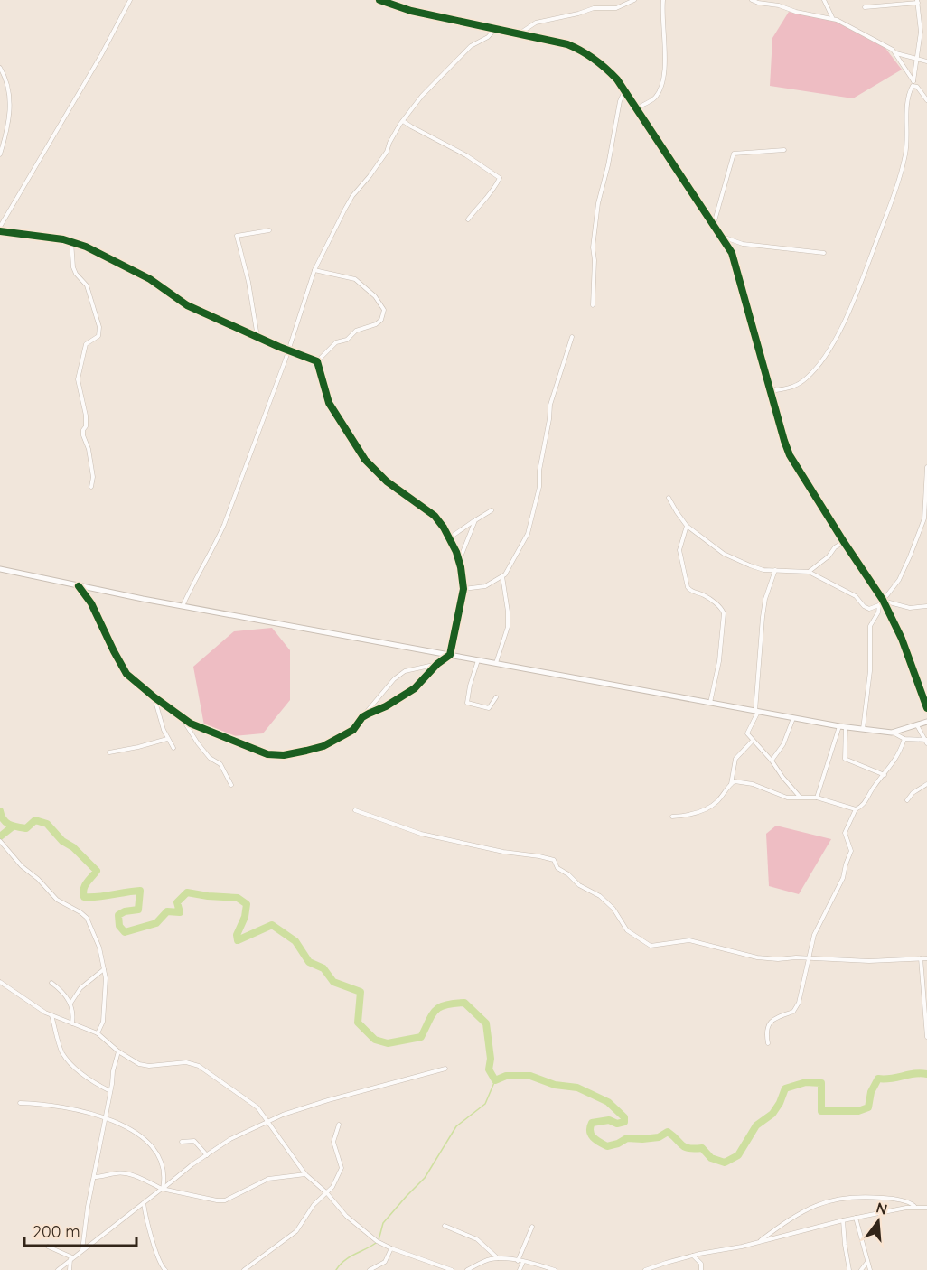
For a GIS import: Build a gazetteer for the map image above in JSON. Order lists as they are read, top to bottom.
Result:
{
  "scale_bar": "200 m",
  "north": "top"
}
